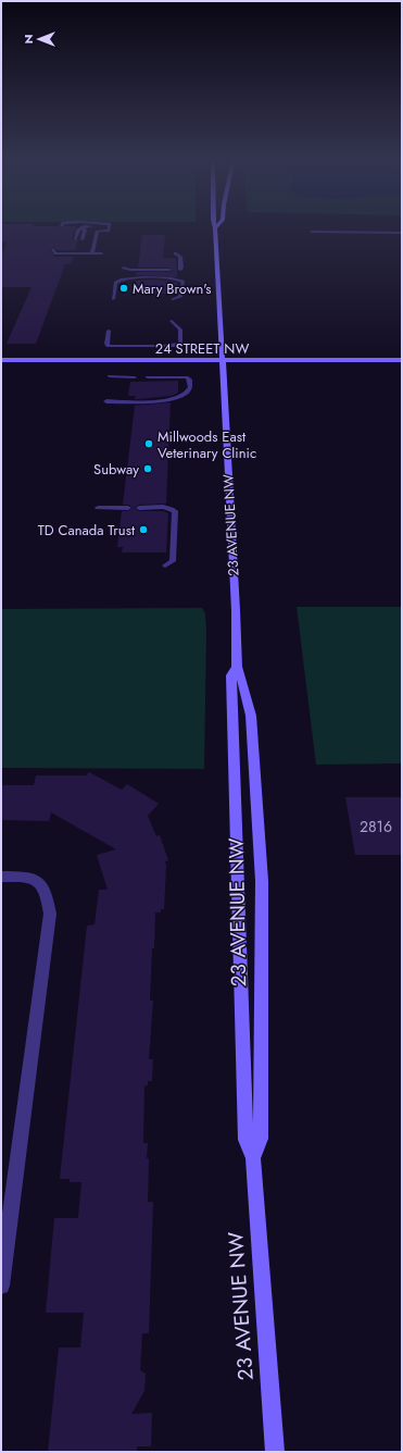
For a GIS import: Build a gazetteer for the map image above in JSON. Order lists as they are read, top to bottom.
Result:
{
  "streets": {
    "main road": ["24 STREET NW", "23 AVENUE NW"]
  },
  "crossings": [
    ["24 STREET NW", "23 AVENUE NW"]
  ],
  "places": [
    "Mary Brown's",
    "Millwoods East Veterinary Clinic",
    "Subway",
    "TD Canada Trust"
  ],
  "house_numbers": ["2816"],
  "north": "left"
}
